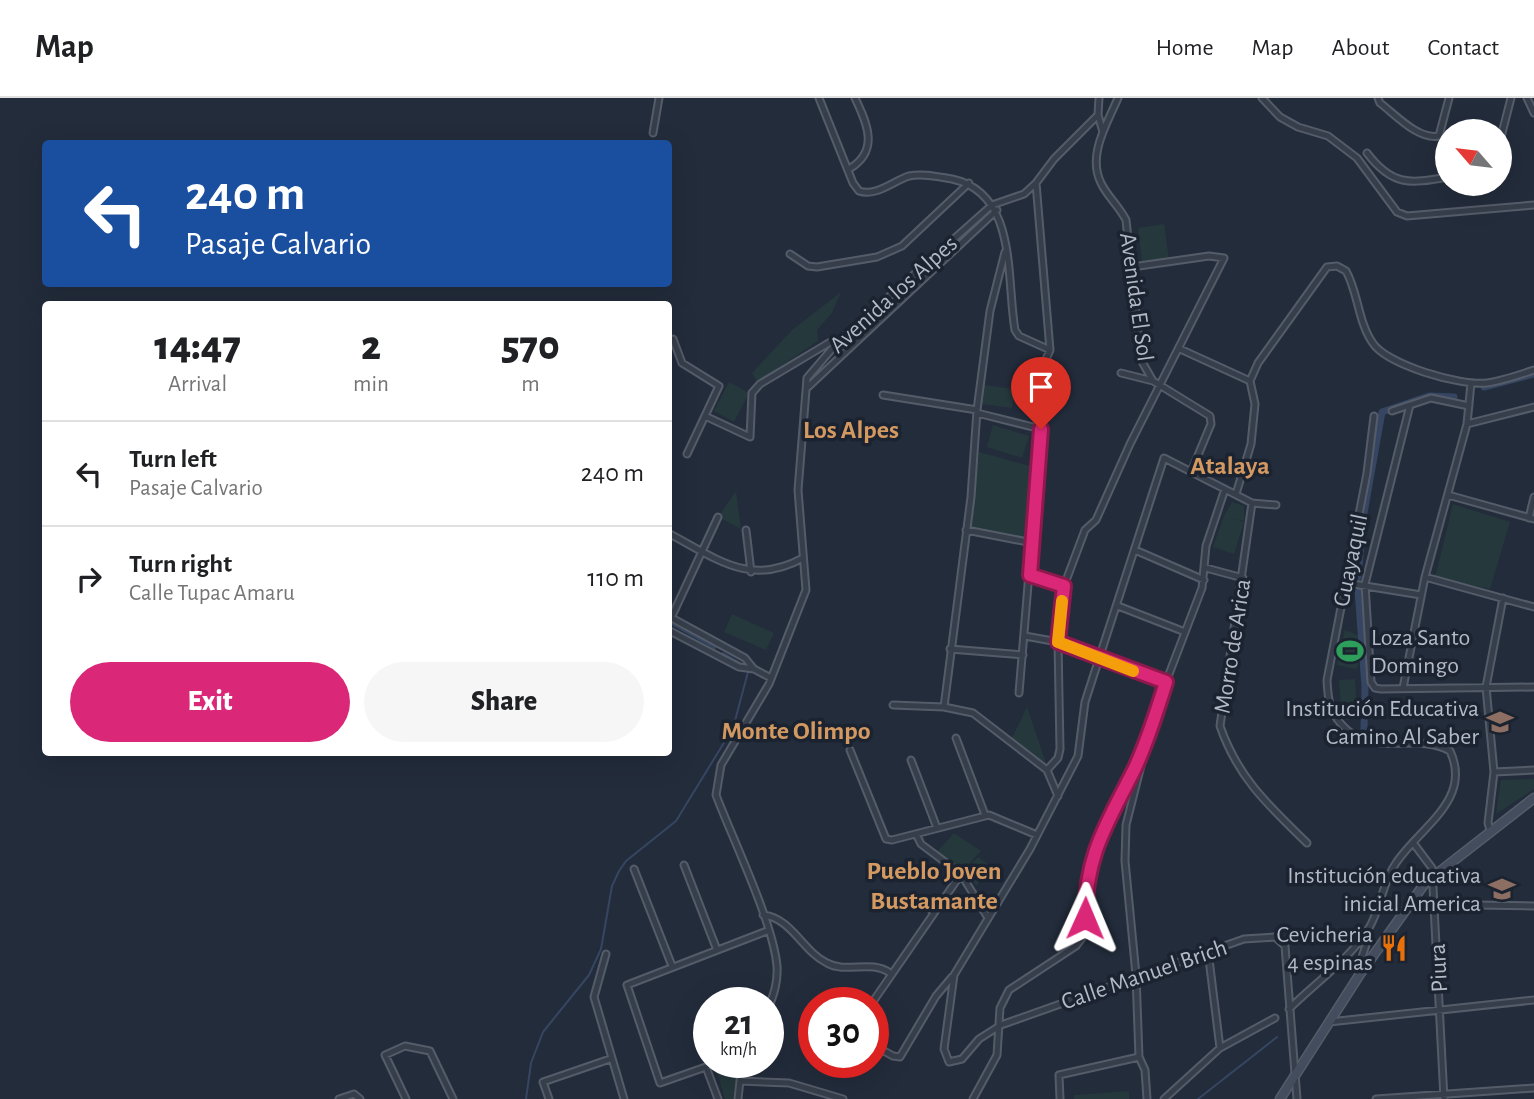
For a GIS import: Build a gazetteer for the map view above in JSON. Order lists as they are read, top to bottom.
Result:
{
  "streets": {
    "street": [
      "Avenida los Alpes",
      "Avenida El Sol",
      "Guayaquil",
      "Morro de Arica",
      "Piura",
      "Calle Manuel Brich"
    ]
  },
  "crossings": [
    ["Guayaquil", "Piura"],
    ["Guayaquil", "Calle Manuel Brich"]
  ],
  "districts": [
    "Los Alpes",
    "Atalaya",
    "Monte Olimpo",
    "Pueblo Joven Bustamante"
  ],
  "places": {
    "sports": ["Loza Santo Domingo"],
    "school or university": ["Institución Educativa Camino Al Saber", "Institución educativa inicial America"],
    "restaurant": ["Cevicheria 4 espinas"]
  },
  "north": "top left",
  "page": {
    "header": "Map",
    "nav": [
      "Home",
      "Map",
      "About",
      "Contact"
    ],
    "turn": ["240 m", "Pasaje Calvario"],
    "eta": [
      "14:47",
      "Arrival",
      "2",
      "min",
      "570",
      "m"
    ],
    "list": [
      {
        "name": "Turn left",
        "note": "Pasaje Calvario",
        "value": "240 m"
      },
      {
        "name": "Turn right",
        "note": "Calle Tupac Amaru",
        "value": "110 m"
      }
    ],
    "buttons": ["Exit", "Share"],
    "speed": "21 km/h",
    "limit": "30"
  }
}
